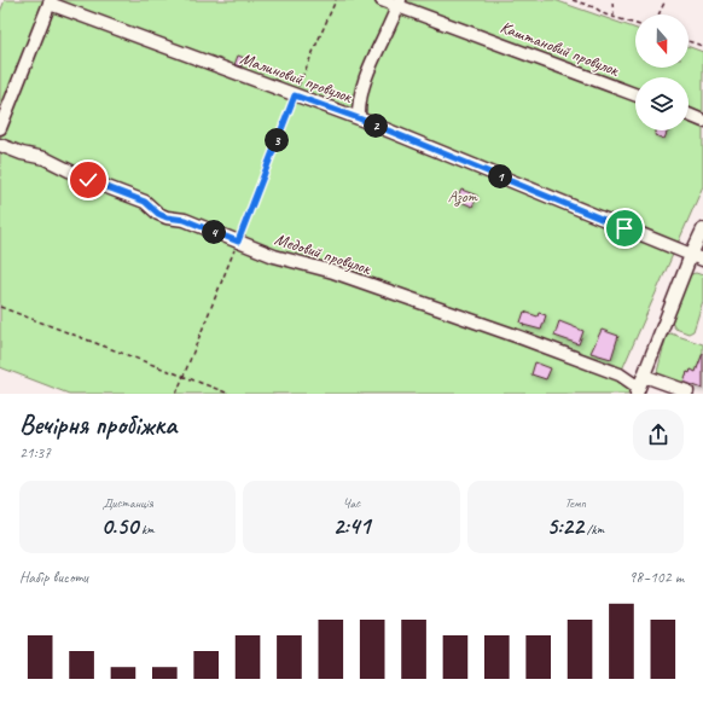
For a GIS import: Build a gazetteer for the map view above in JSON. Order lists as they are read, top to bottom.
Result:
{
  "streets": {
    "street": ["Каштановий провулок", "Малиновий провулок", "Медовий провулок"]
  },
  "parks": ["Азот"],
  "north": "bottom",
  "page": {
    "pins": [
      "2",
      "3",
      "1",
      "4"
    ],
    "heading": ["Вечірня пробіжка", "21:37"],
    "stats": [
      ["Дистанція", "0.50 km"],
      ["Час", "2:41"],
      ["Темп", "5:22 /km"]
    ],
    "chart": ["Набір висоти", "98–102 m"]
  }
}
